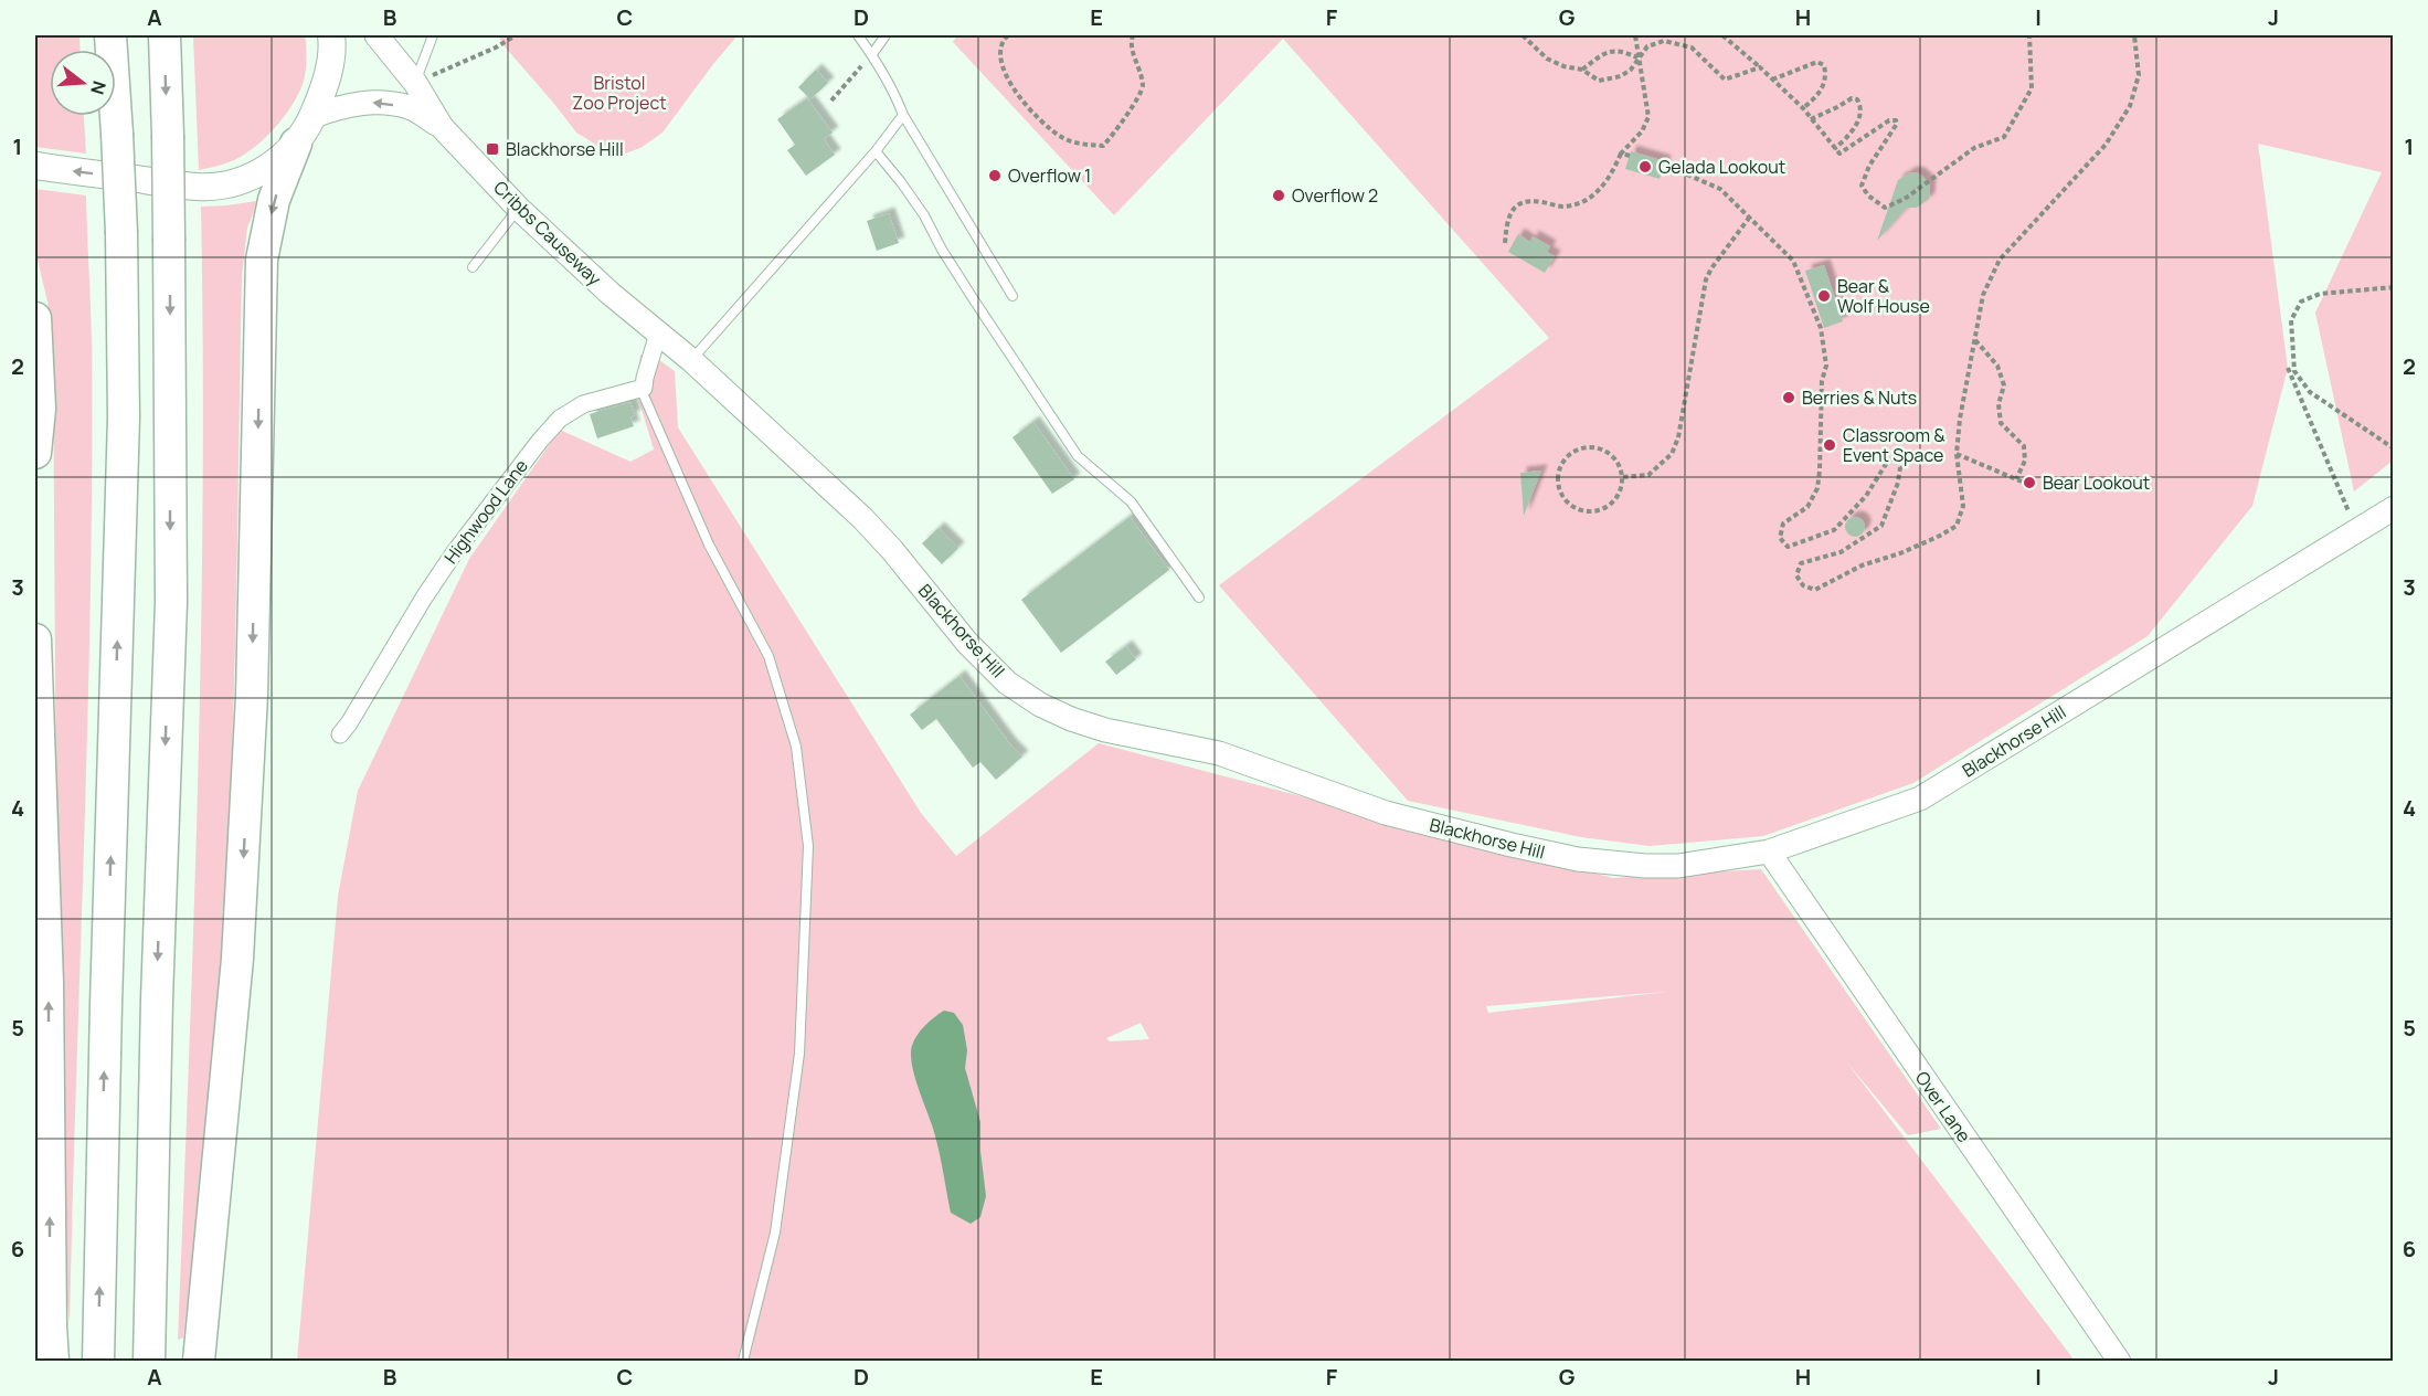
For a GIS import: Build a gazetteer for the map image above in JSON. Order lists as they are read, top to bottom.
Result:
{
  "streets": {
    "main road": ["Cribbs Causeway", "Blackhorse Hill"],
    "street": ["Highwood Lane", "Over Lane"]
  },
  "crossings": [
    ["Cribbs Causeway", "Blackhorse Hill"],
    ["Blackhorse Hill", "Over Lane"]
  ],
  "parks": ["Bristol Zoo Project"],
  "places": {
    "transit": ["Blackhorse Hill"],
    "other": [
      "Gelada Lookout",
      "Overflow 1",
      "Overflow 2",
      "Bear & Wolf House",
      "Berries & Nuts",
      "Classroom & Event Space",
      "Bear Lookout"
    ]
  },
  "north": "right",
  "grid": {
    "columns": [
      "A",
      "B",
      "C",
      "D",
      "E",
      "F",
      "G",
      "H",
      "I",
      "J"
    ],
    "rows": [
      "1",
      "2",
      "3",
      "4",
      "5",
      "6"
    ]
  }
}
